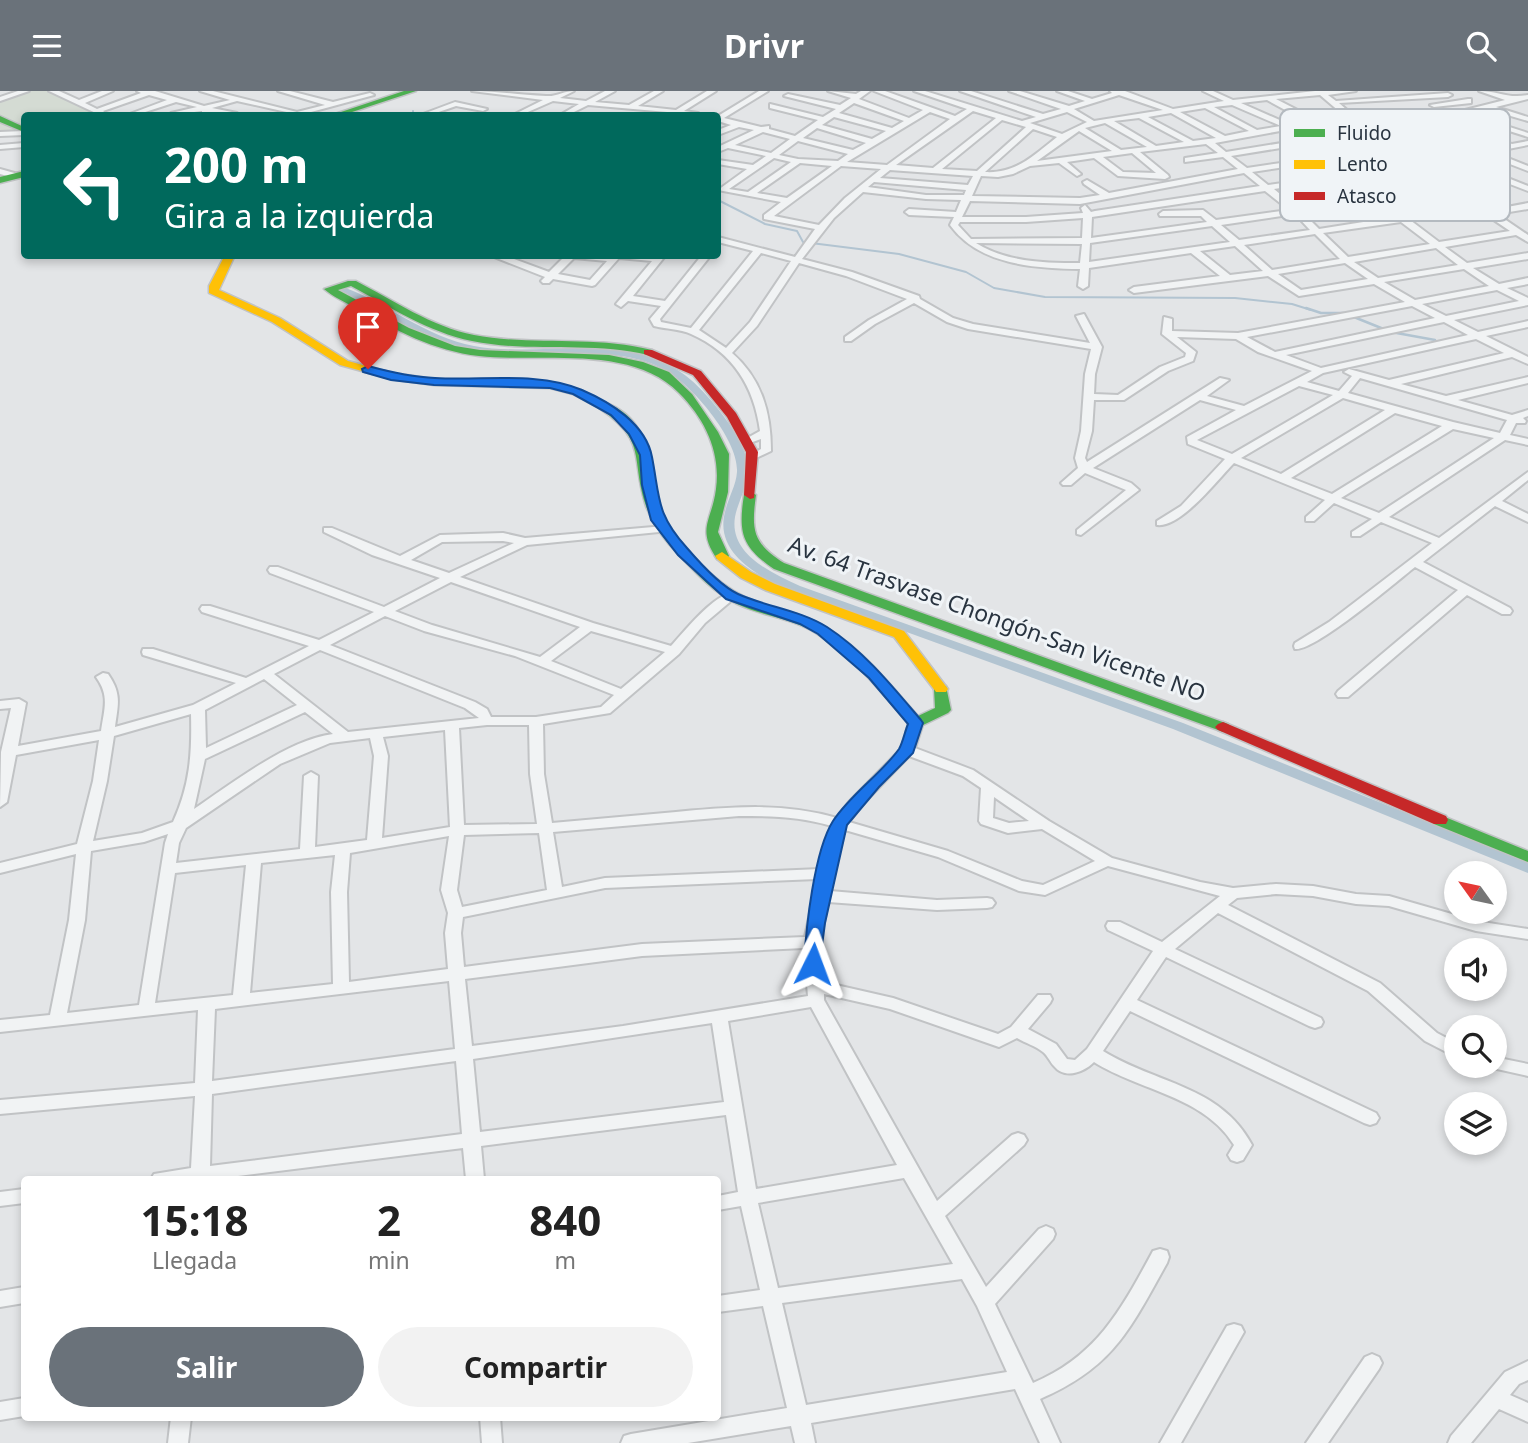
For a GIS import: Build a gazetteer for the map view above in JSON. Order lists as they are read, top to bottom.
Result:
{
  "streets": {
    "street": ["Av. 64 Trasvase Chongón-San Vicente NO"]
  },
  "legend": ["Fluido", "Lento", "Atasco"],
  "north": "top left",
  "page": {
    "header": "Drivr",
    "turn": ["200 m", "Gira a la izquierda"],
    "eta": [
      "15:18",
      "Llegada",
      "2",
      "min",
      "840",
      "m"
    ],
    "buttons": ["Salir", "Compartir"]
  }
}
